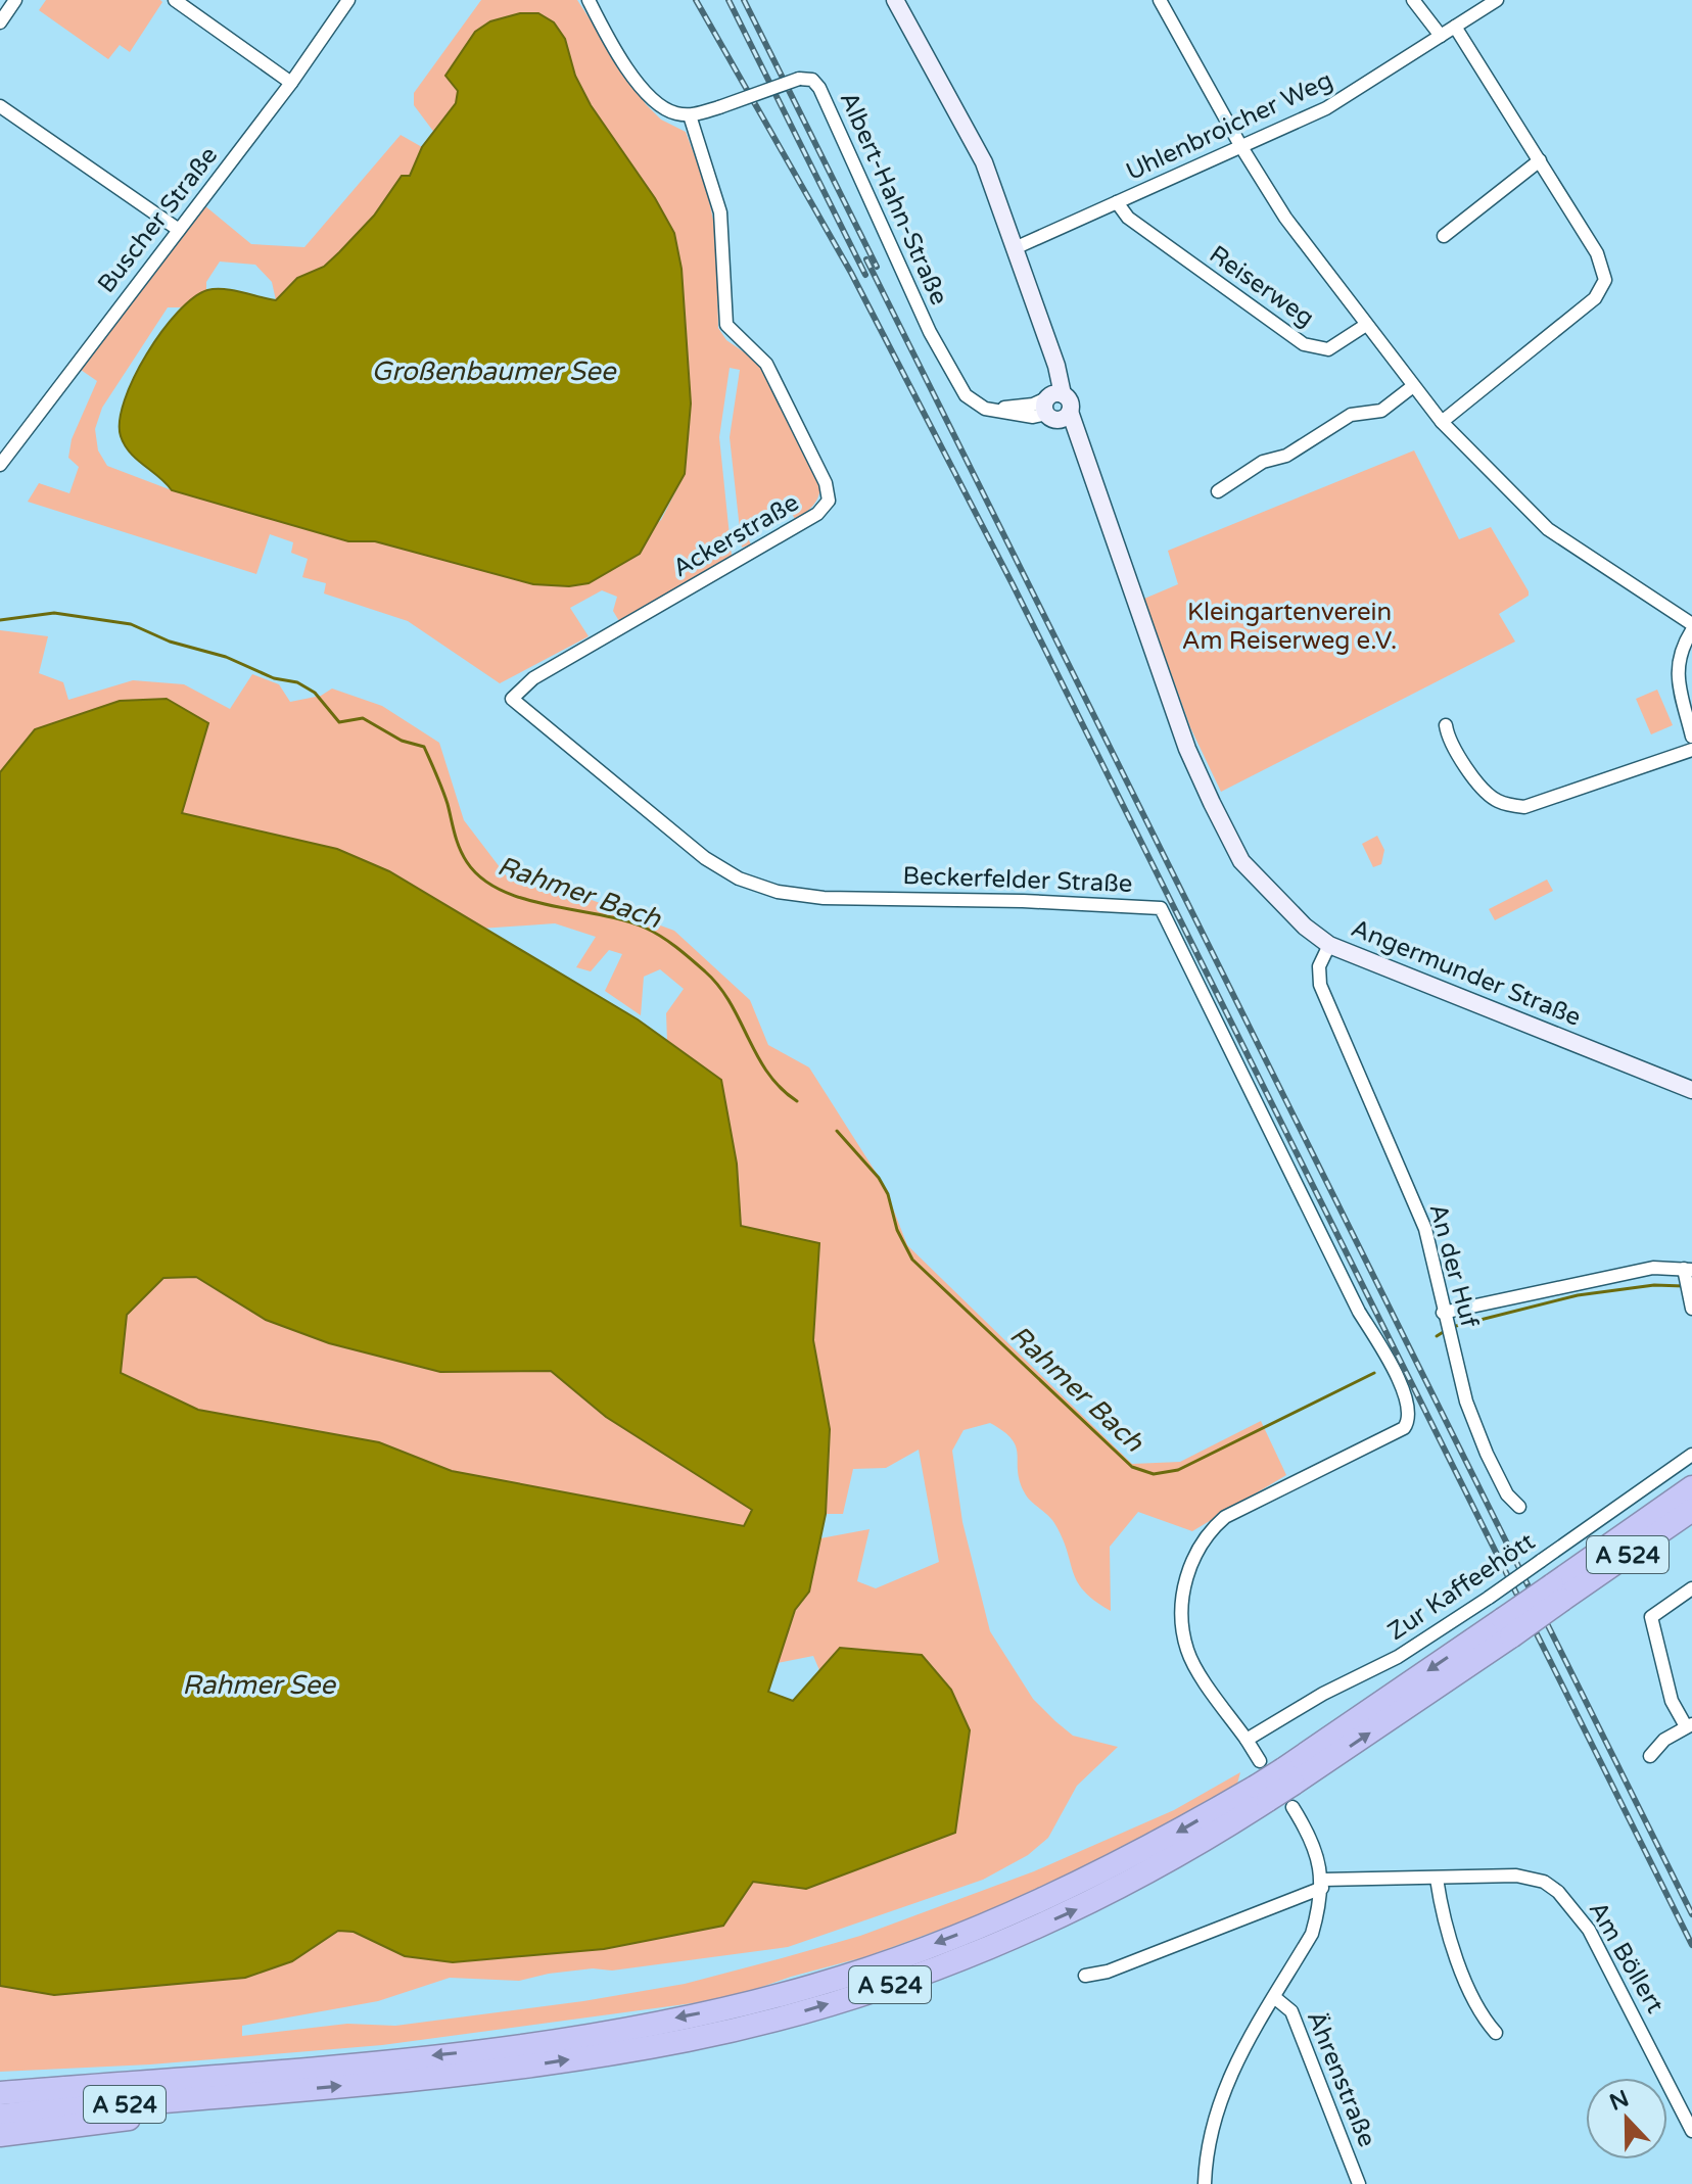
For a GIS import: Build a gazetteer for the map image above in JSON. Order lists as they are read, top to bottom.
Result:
{
  "streets": {
    "highway": ["A 524"],
    "main road": ["Angermunder Straße"],
    "street": [
      "Uhlenbroicher Weg",
      "Albert-Hahn-Straße",
      "Buscher Straße",
      "Reiserweg",
      "Ackerstraße",
      "Beckerfelder Straße",
      "An der Huf",
      "Zur Kaffeehött",
      "Am Böllert",
      "Ährenstraße"
    ]
  },
  "crossings": [
    ["Uhlenbroicher Weg", "Reiserweg"],
    ["Albert-Hahn-Straße", "Ackerstraße"],
    ["Albert-Hahn-Straße", "Angermunder Straße"],
    ["Ackerstraße", "Beckerfelder Straße"],
    ["Beckerfelder Straße", "Zur Kaffeehött"],
    ["Angermunder Straße", "An der Huf"]
  ],
  "water": ["Großenbaumer See", "Rahmer Bach", "Rahmer See"],
  "parks": ["Kleingartenverein Am Reiserweg e.V."],
  "north": "top"
}
